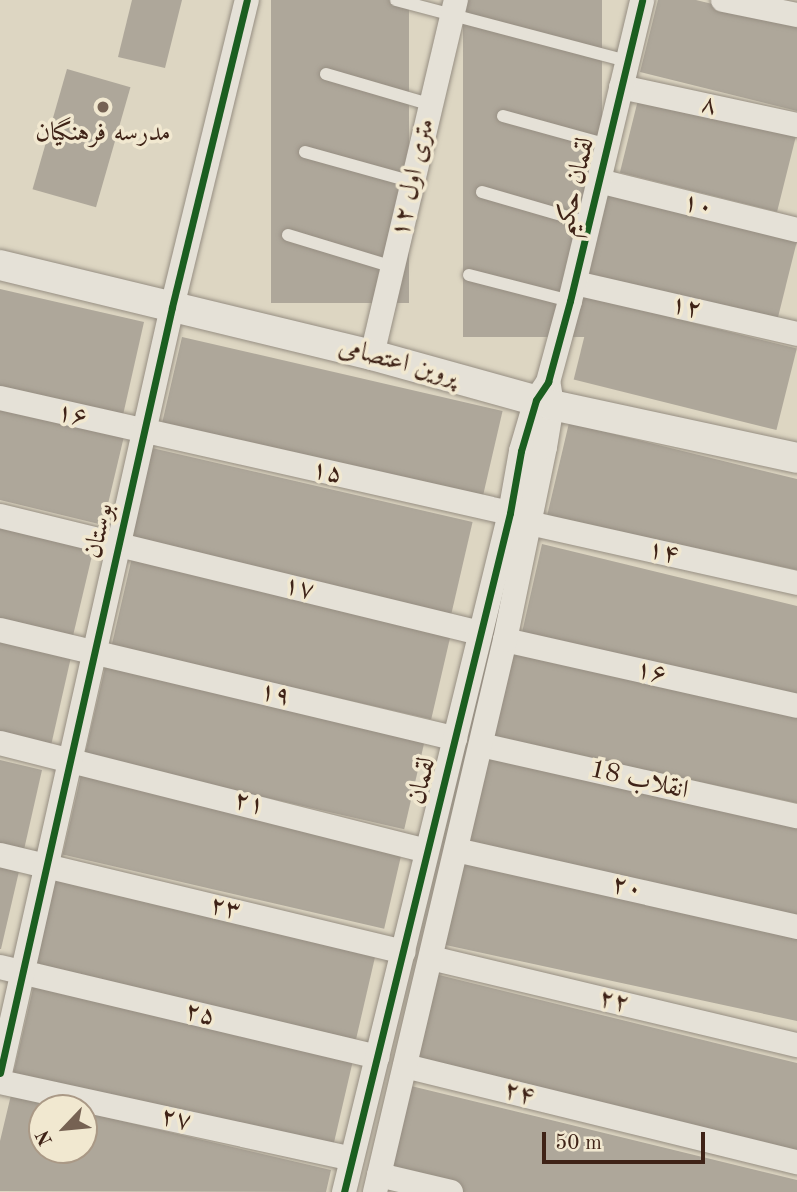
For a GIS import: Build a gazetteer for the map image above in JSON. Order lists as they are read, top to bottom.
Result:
{
  "streets": {
    "street": [
      "۸",
      "۱۲ متری اول",
      "لقمان حکیم",
      "۱۰",
      "۱۲",
      "پروین اعتصامی",
      "۱۶",
      "۱۵",
      "بوستان",
      "۱۴",
      "۱۷",
      "۱۹",
      "لقمان",
      "انقلاب 18",
      "۲۱",
      "۲۰",
      "۲۳",
      "۲۲",
      "۲۵",
      "۲۴",
      "۲۷"
    ]
  },
  "crossings": [
    ["۸", "لقمان حکیم"],
    ["۱۲ متری اول", "پروین اعتصامی"],
    ["لقمان حکیم", "۱۰"],
    ["لقمان حکیم", "۱۲"],
    ["لقمان حکیم", "پروین اعتصامی"],
    ["لقمان حکیم", "لقمان"],
    ["پروین اعتصامی", "بوستان"],
    ["پروین اعتصامی", "لقمان"],
    ["۱۶", "۱۵"],
    ["۱۶", "بوستان"],
    ["۱۶", "لقمان"],
    ["۱۵", "بوستان"],
    ["۱۵", "۱۴"],
    ["۱۵", "لقمان"],
    ["بوستان", "۱۷"],
    ["بوستان", "۱۹"],
    ["بوستان", "۲۱"],
    ["بوستان", "۲۳"],
    ["بوستان", "۲۵"],
    ["۱۴", "لقمان"],
    ["۱۷", "لقمان"],
    ["۱۹", "لقمان"],
    ["لقمان", "انقلاب 18"],
    ["لقمان", "۲۱"],
    ["لقمان", "۲۰"],
    ["لقمان", "۲۳"],
    ["لقمان", "۲۲"],
    ["لقمان", "۲۵"],
    ["لقمان", "۲۴"],
    ["لقمان", "۲۷"]
  ],
  "places": ["مدرسه فرهنگیان"],
  "scale_bar": "50 m",
  "north": "bottom left"
}
